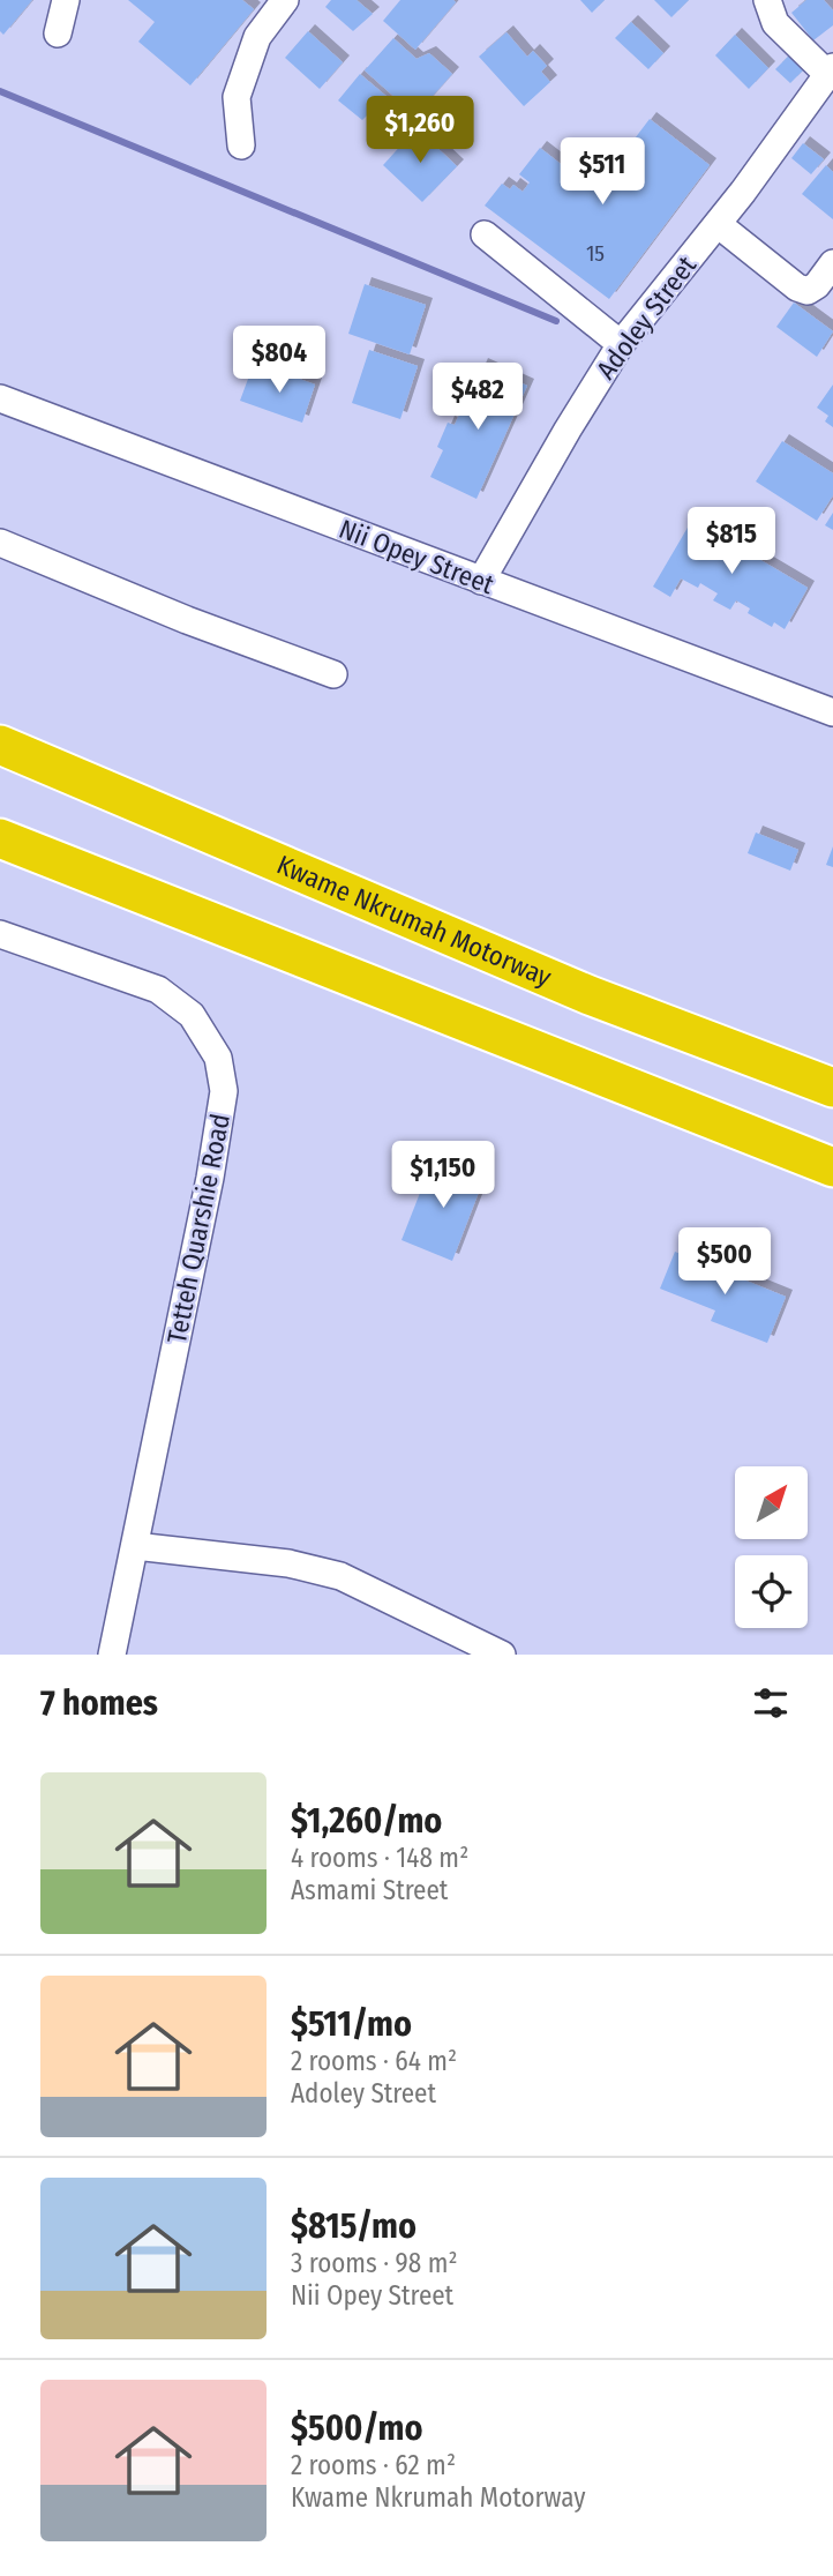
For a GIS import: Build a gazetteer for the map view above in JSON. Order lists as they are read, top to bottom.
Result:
{
  "streets": {
    "highway": ["Kwame Nkrumah Motorway"],
    "street": ["Adoley Street", "Nii Opey Street", "Tetteh Quarshie Road"]
  },
  "crossings": [
    ["Adoley Street", "Nii Opey Street"]
  ],
  "house_numbers": ["15"],
  "north": "top right",
  "page": {
    "price": [
      "$1,260",
      "$511",
      "$804",
      "$482",
      "$815",
      "$1,150",
      "$500"
    ],
    "heading": "7 homes",
    "list": [
      {
        "name": "$1,260/mo",
        "note": "4 rooms · 148 m² · Asmami Street"
      },
      {
        "name": "$511/mo",
        "note": "2 rooms · 64 m² · Adoley Street"
      },
      {
        "name": "$815/mo",
        "note": "3 rooms · 98 m² · Nii Opey Street"
      },
      {
        "name": "$500/mo",
        "note": "2 rooms · 62 m² · Kwame Nkrumah Motorway"
      }
    ]
  }
}
